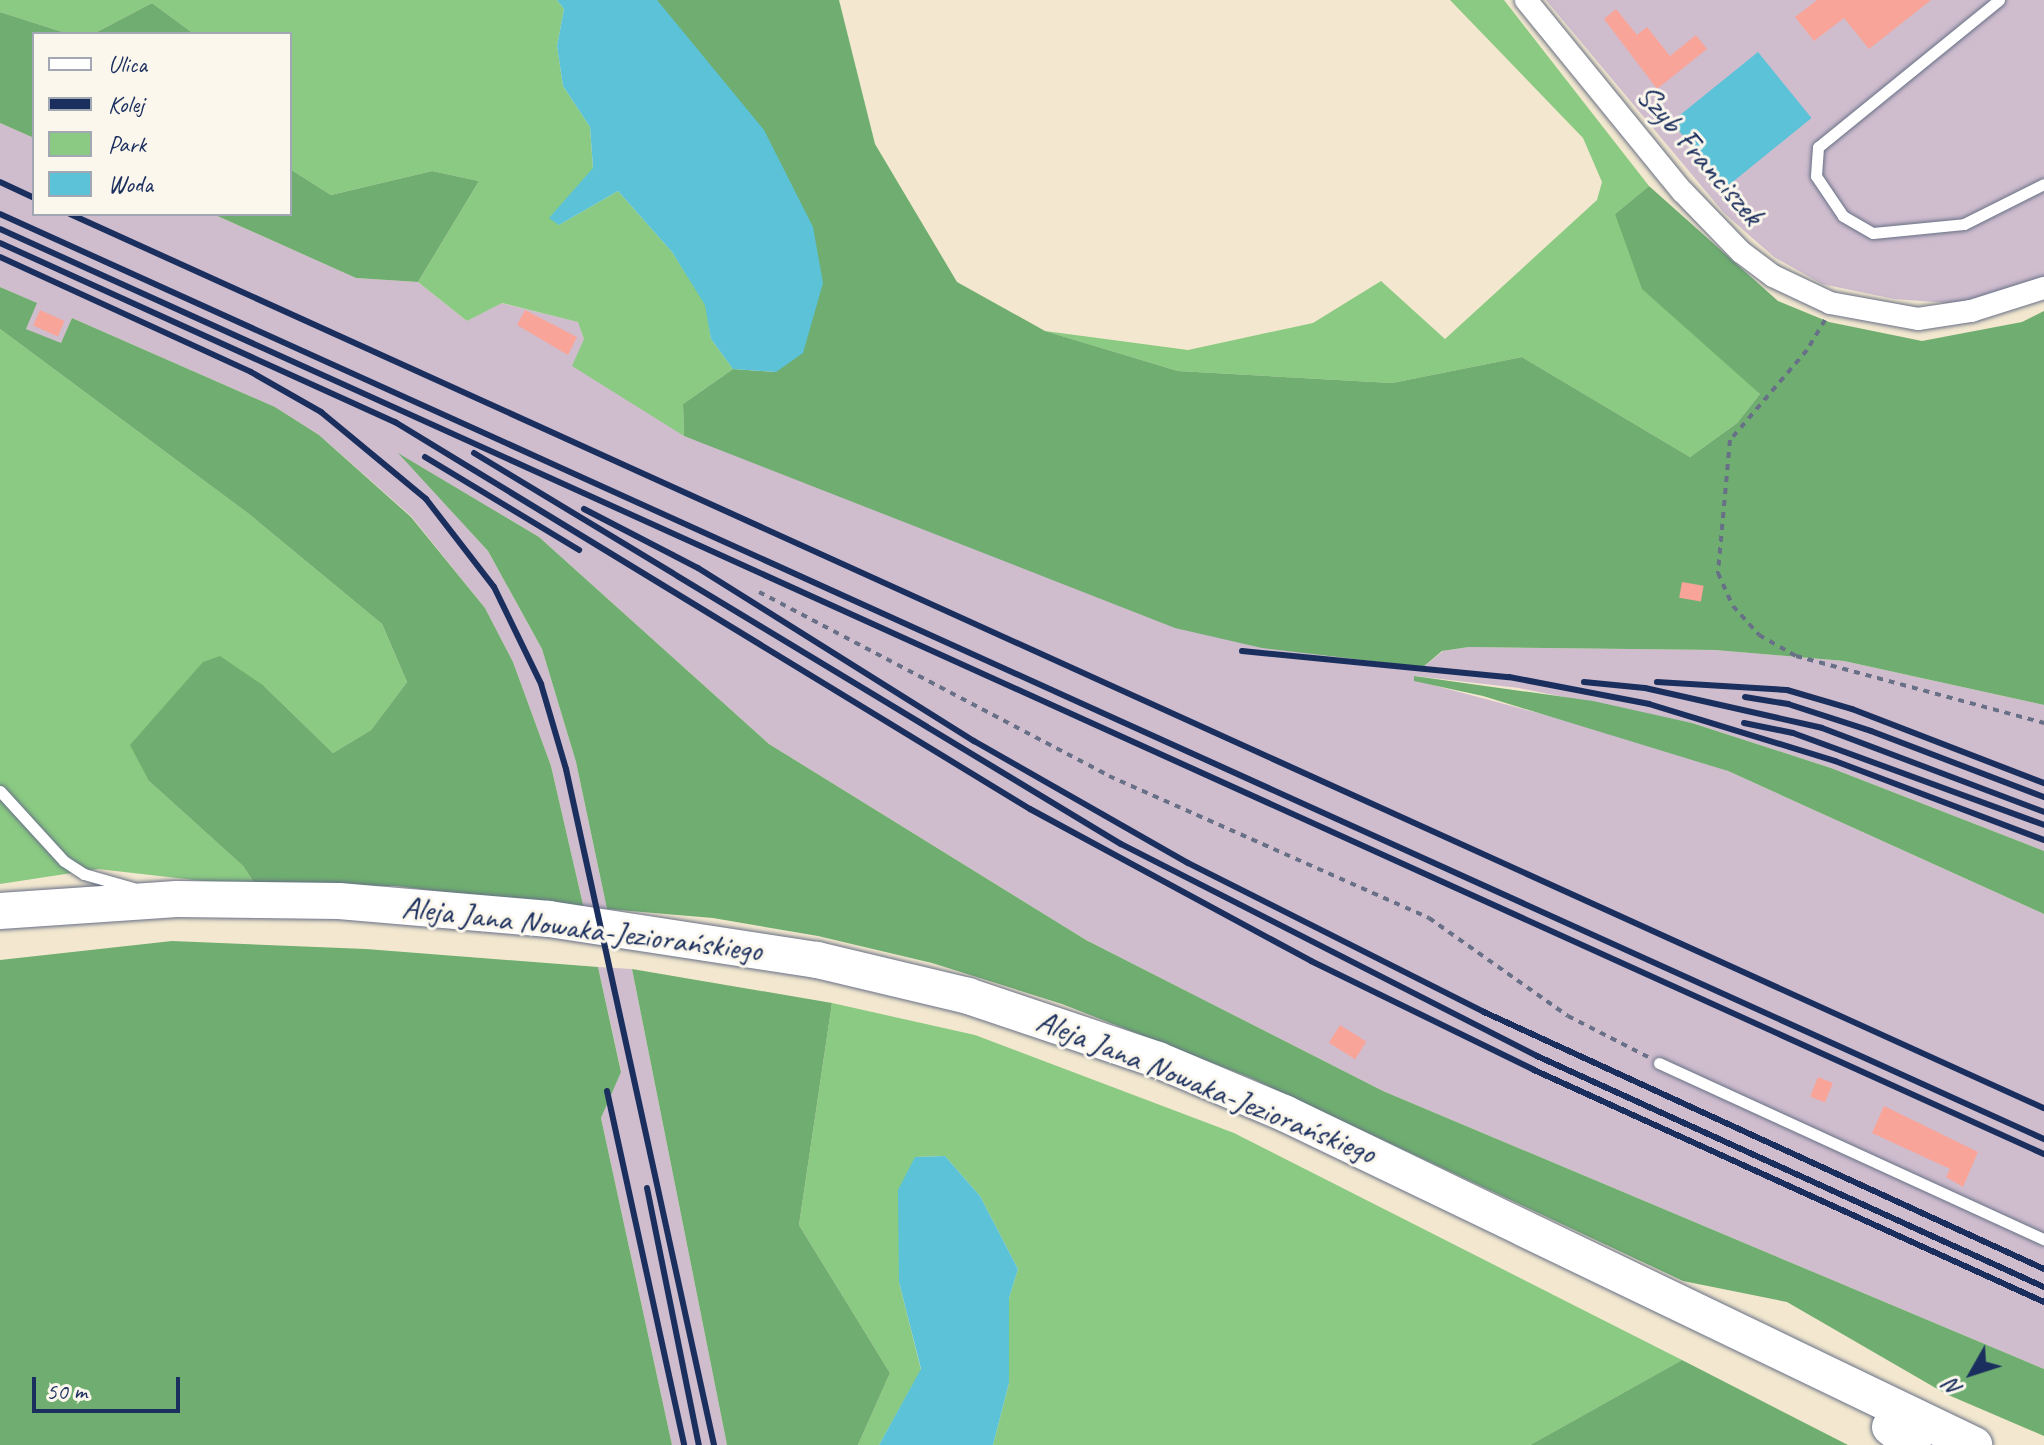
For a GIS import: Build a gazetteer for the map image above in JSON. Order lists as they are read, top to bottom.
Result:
{
  "streets": {
    "main road": ["Aleja Jana Nowaka-Jeziorańskiego"],
    "street": ["Szyb Franciszek"]
  },
  "legend": [
    "Ulica",
    "Kolej",
    "Park",
    "Woda"
  ],
  "scale_bar": "50 m",
  "north": "bottom left"
}
